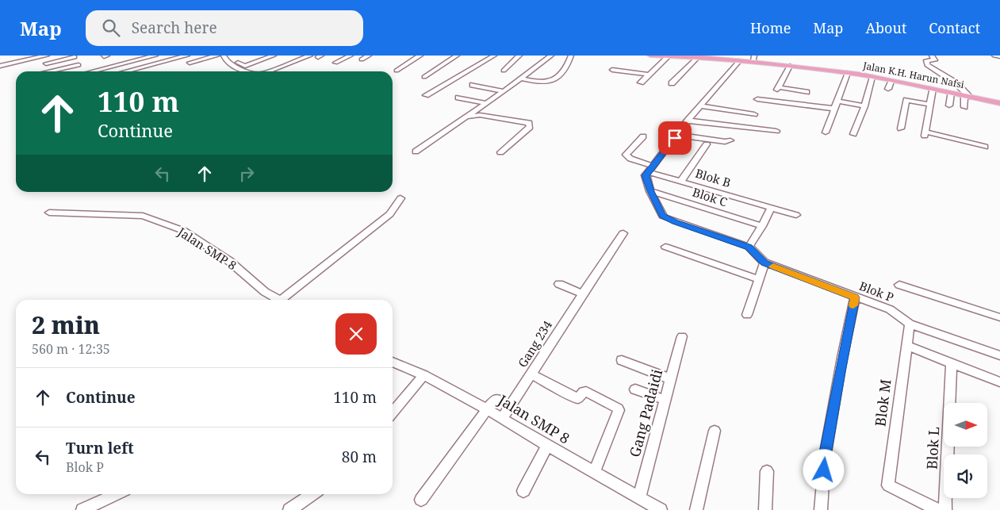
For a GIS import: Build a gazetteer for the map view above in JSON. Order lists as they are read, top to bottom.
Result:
{
  "streets": {
    "main road": ["Jalan K.H. Harun Nafsi"],
    "street": [
      "Blok B",
      "Blok C",
      "Jalan SMP 8",
      "Blok P",
      "Gang 234",
      "Blok M",
      "Gang Padaidi",
      "Blok L"
    ]
  },
  "crossings": [
    ["Jalan SMP 8", "Gang 234"],
    ["Jalan SMP 8", "Gang Padaidi"],
    ["Blok P", "Blok M"]
  ],
  "north": "right",
  "page": {
    "header": "Map",
    "search": "Search here",
    "nav": [
      "Home",
      "Map",
      "About",
      "Contact"
    ],
    "turn": ["110 m", "Continue"],
    "heading": ["2 min", "560 m · 12:35"],
    "list": [
      {
        "name": "Continue",
        "value": "110 m"
      },
      {
        "name": "Turn left",
        "note": "Blok P",
        "value": "80 m"
      }
    ]
  }
}
